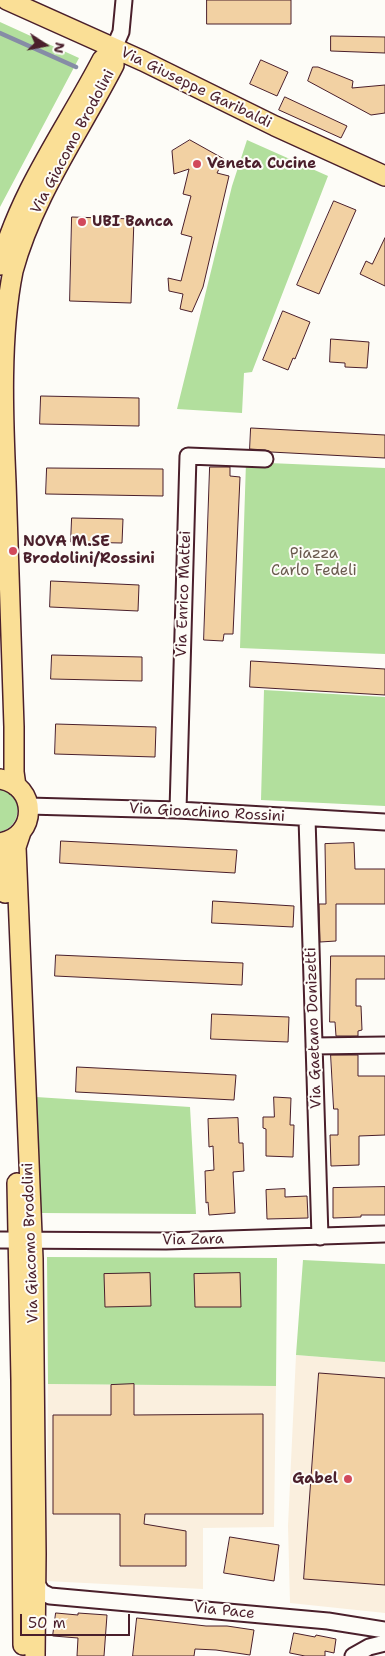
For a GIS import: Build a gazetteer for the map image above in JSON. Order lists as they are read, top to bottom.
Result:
{
  "streets": {
    "main road": ["Via Giuseppe Garibaldi", "Via Giacomo Brodolini"],
    "street": [
      "Via Enrico Mattei",
      "Via Gioachino Rossini",
      "Via Gaetano Donizetti",
      "Via Zara",
      "Via Pace"
    ]
  },
  "crossings": [
    ["Via Giuseppe Garibaldi", "Via Giacomo Brodolini"],
    ["Via Giacomo Brodolini", "Via Gioachino Rossini"],
    ["Via Giacomo Brodolini", "Via Zara"],
    ["Via Giacomo Brodolini", "Via Pace"],
    ["Via Enrico Mattei", "Via Gioachino Rossini"],
    ["Via Gioachino Rossini", "Via Gaetano Donizetti"],
    ["Via Gaetano Donizetti", "Via Zara"]
  ],
  "parks": ["Piazza Carlo Fedeli"],
  "places": [
    "Veneta Cucine",
    "UBI Banca",
    "NOVA M.SE Brodolini/Rossini",
    "Gabel"
  ],
  "scale_bar": "50 m",
  "north": "right"
}
